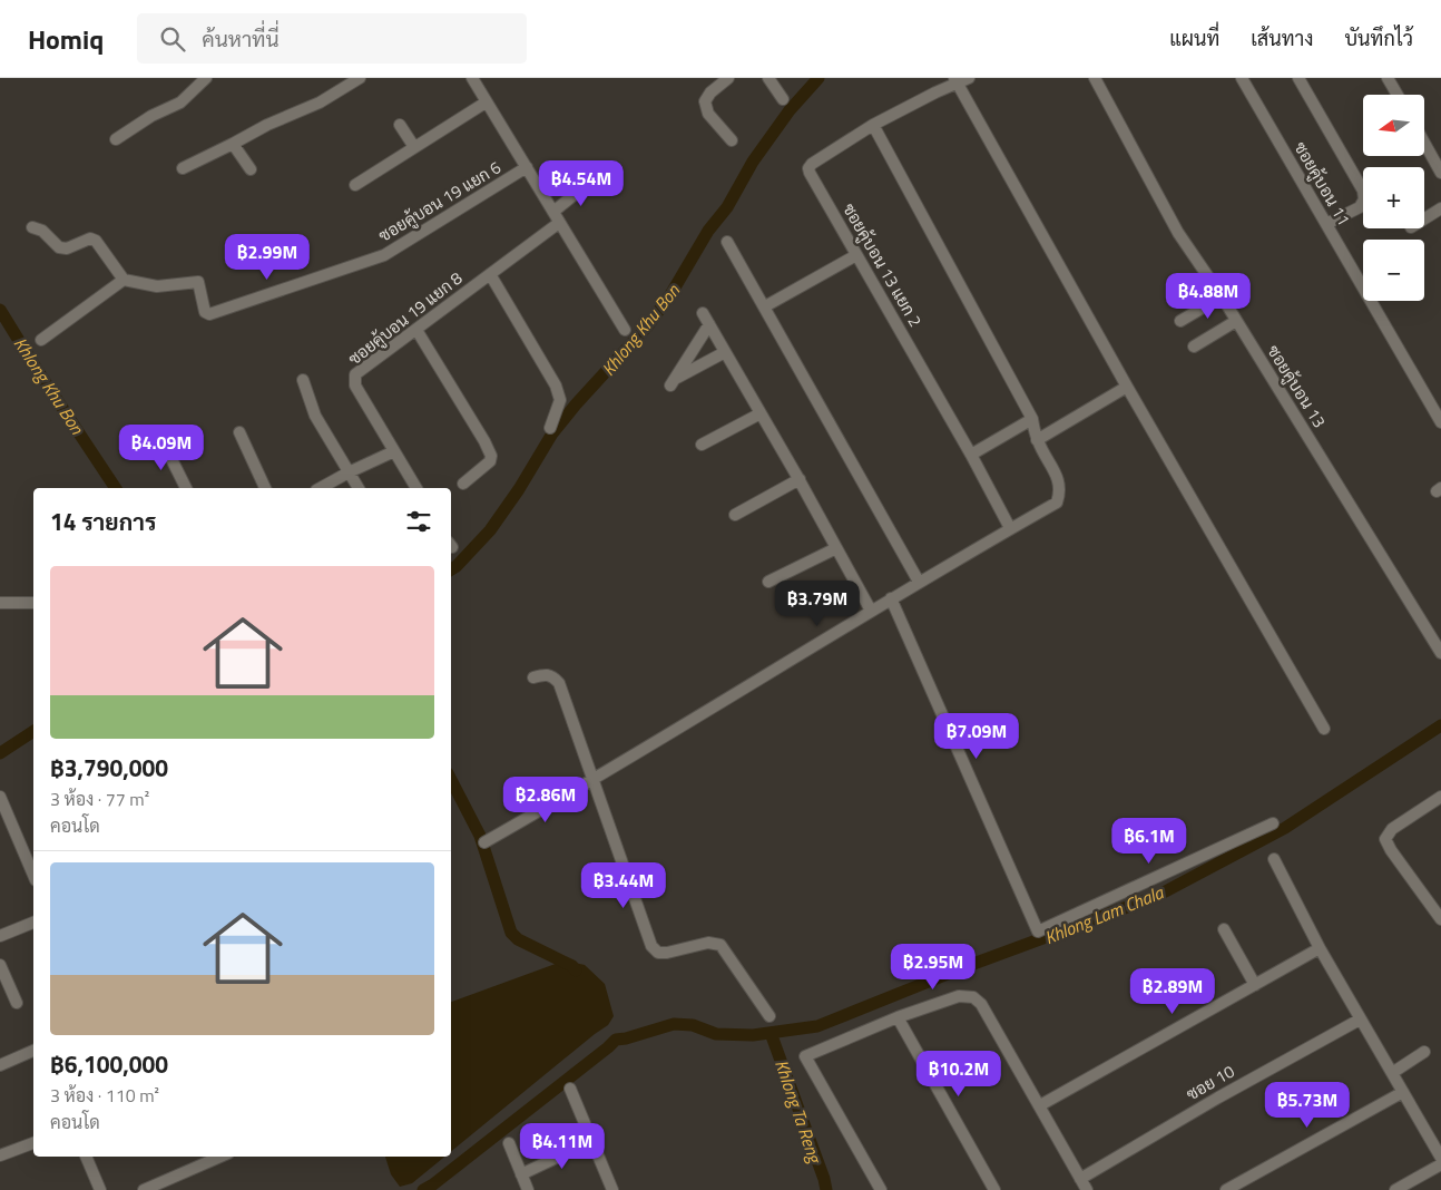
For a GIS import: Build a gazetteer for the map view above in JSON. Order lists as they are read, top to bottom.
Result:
{
  "streets": {
    "street": [
      "ซอยคู้บอน 11",
      "ซอยคู้บอน 19 แยก 6",
      "ซอยคู้บอน 13 แยก 2",
      "ซอยคู้บอน 19 แยก 8",
      "ซอยคู้บอน 13",
      "ซอย 10"
    ]
  },
  "water": ["Khlong Khu Bon", "Khlong Lam Chala", "Khlong Ta Reng"],
  "north": "left",
  "page": {
    "header": "Homiq",
    "search": "ค้นหาที่นี่",
    "nav": ["แผนที่", "เส้นทาง", "บันทึกไว้"],
    "map_buttons": ["+", "−"],
    "price": [
      "฿4.54M",
      "฿2.99M",
      "฿4.88M",
      "฿4.09M",
      "฿3.79M",
      "฿7.09M",
      "฿2.86M",
      "฿6.1M",
      "฿3.44M",
      "฿2.95M",
      "฿2.89M",
      "฿10.2M",
      "฿5.73M",
      "฿4.11M"
    ],
    "heading": "14 รายการ",
    "list": [
      {
        "name": "฿3,790,000",
        "note": "3 ห้อง · 77 m² · คอนโด"
      },
      {
        "name": "฿6,100,000",
        "note": "3 ห้อง · 110 m² · คอนโด"
      }
    ]
  }
}
